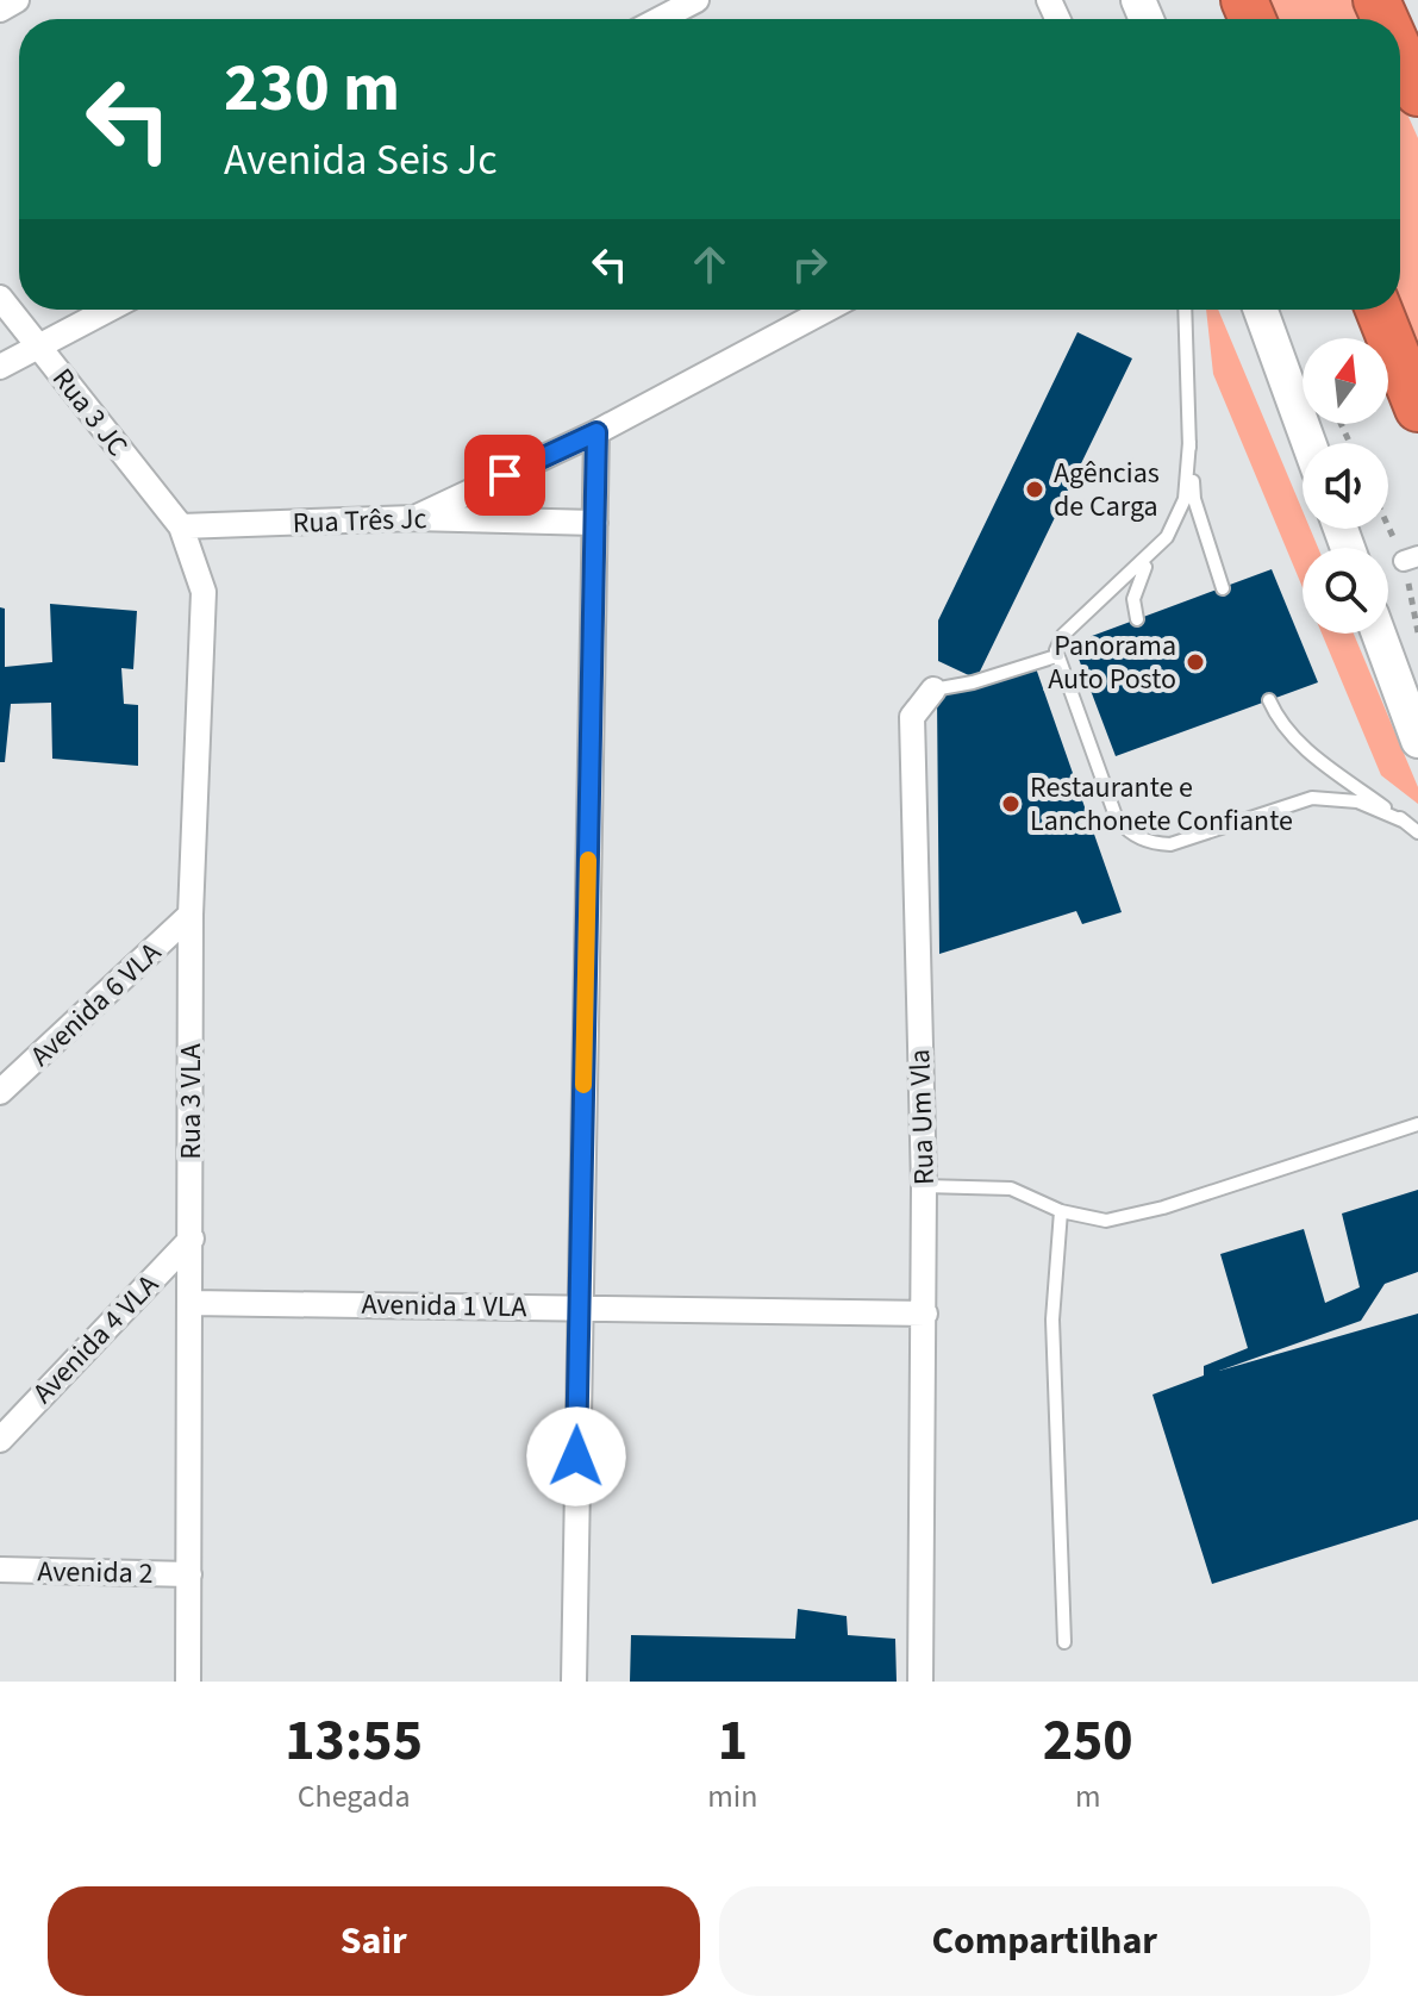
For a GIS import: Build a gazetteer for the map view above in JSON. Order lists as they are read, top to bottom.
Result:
{
  "streets": {
    "street": [
      "Rua 3 JC",
      "Rua Três Jc",
      "Avenida 6 VLA",
      "Rua 3 VLA",
      "Rua Um Vla",
      "Avenida 1 VLA",
      "Avenida 4 VLA",
      "Avenida 2"
    ]
  },
  "crossings": [
    ["Rua 3 JC", "Rua Três Jc"],
    ["Rua 3 JC", "Rua 3 VLA"],
    ["Rua Três Jc", "Rua 3 VLA"],
    ["Avenida 6 VLA", "Rua 3 VLA"],
    ["Rua 3 VLA", "Avenida 1 VLA"],
    ["Rua 3 VLA", "Avenida 4 VLA"],
    ["Rua 3 VLA", "Avenida 2"],
    ["Rua Um Vla", "Avenida 1 VLA"]
  ],
  "places": ["Agências de Carga", "Panorama Auto Posto", "Restaurante e Lanchonete Confiante"],
  "north": "top",
  "page": {
    "turn": ["230 m", "Avenida Seis Jc"],
    "eta": [
      "13:55",
      "Chegada",
      "1",
      "min",
      "250",
      "m"
    ],
    "buttons": ["Sair", "Compartilhar"]
  }
}
